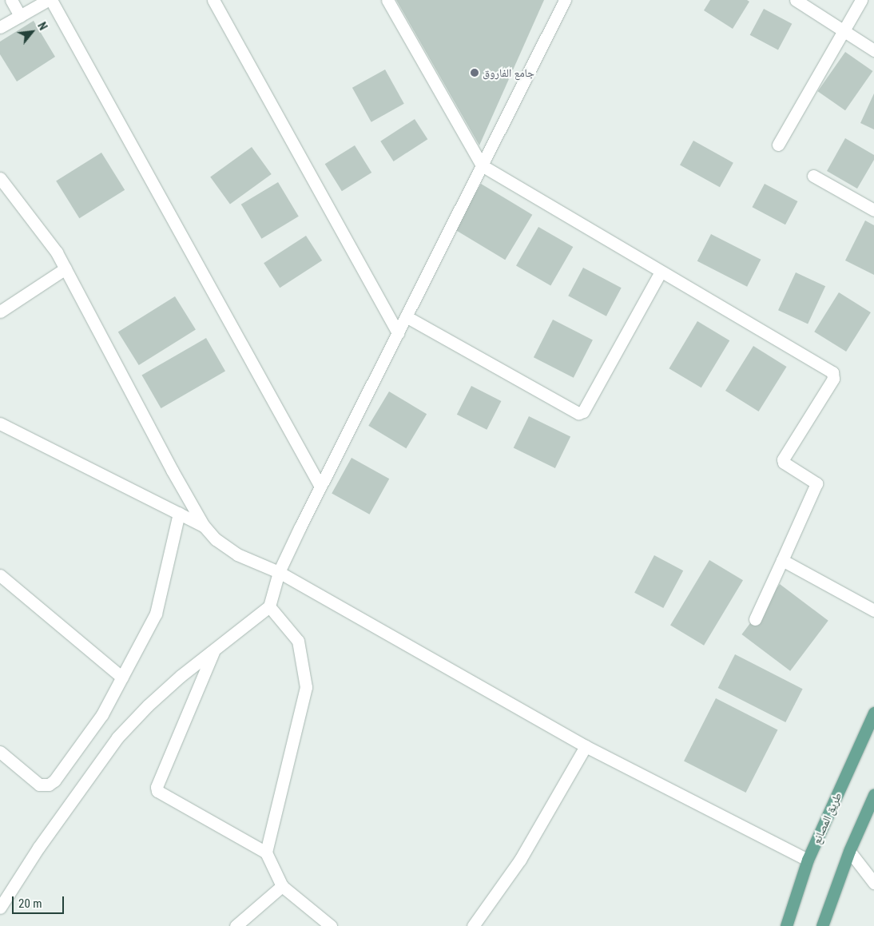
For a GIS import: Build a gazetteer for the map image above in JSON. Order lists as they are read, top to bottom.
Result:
{
  "streets": {
    "main road": ["طريق المصانع"]
  },
  "places": ["جامع الفاروق"],
  "scale_bar": "20 m",
  "north": "top right"
}
